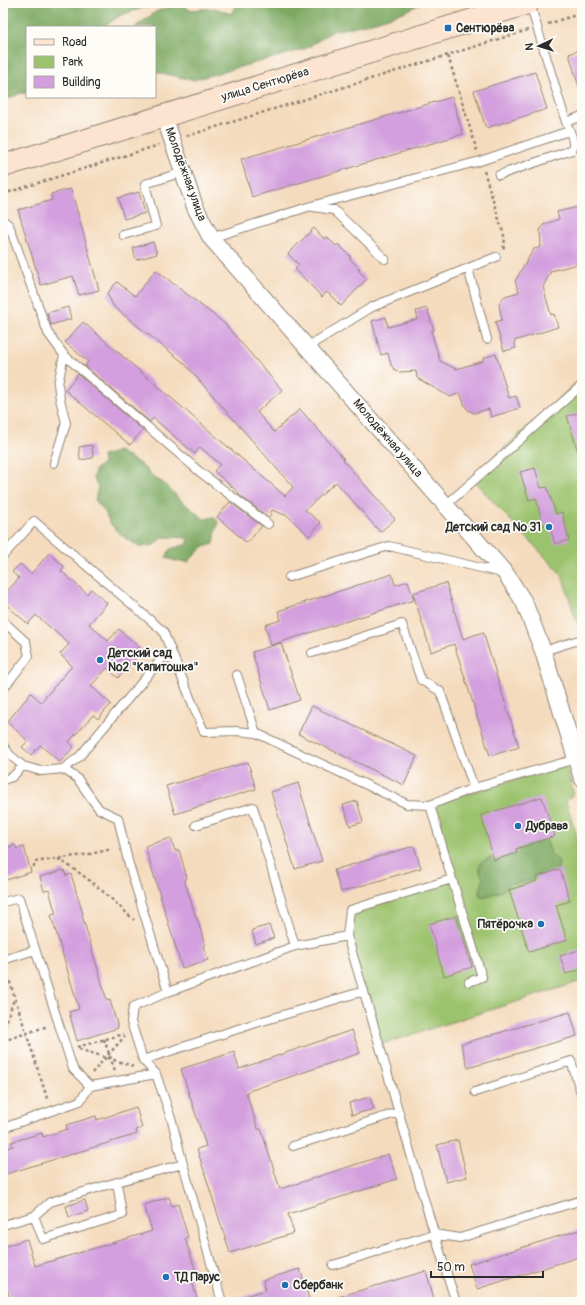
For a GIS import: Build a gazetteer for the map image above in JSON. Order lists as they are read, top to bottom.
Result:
{
  "streets": {
    "main road": ["улица Сентюрёва"],
    "street": ["Молодёжная улица"]
  },
  "crossings": [
    ["улица Сентюрёва", "Молодёжная улица"]
  ],
  "places": {
    "transit": ["Сентюрёва"],
    "other": [
      "Детский сад № 31",
      "Детский сад №2 \"Капитошка\"",
      "Дубрава",
      "Пятёрочка",
      "ТД Парус",
      "Сбербанк"
    ]
  },
  "legend": ["Road", "Park", "Building"],
  "scale_bar": "50 m",
  "north": "left"
}
